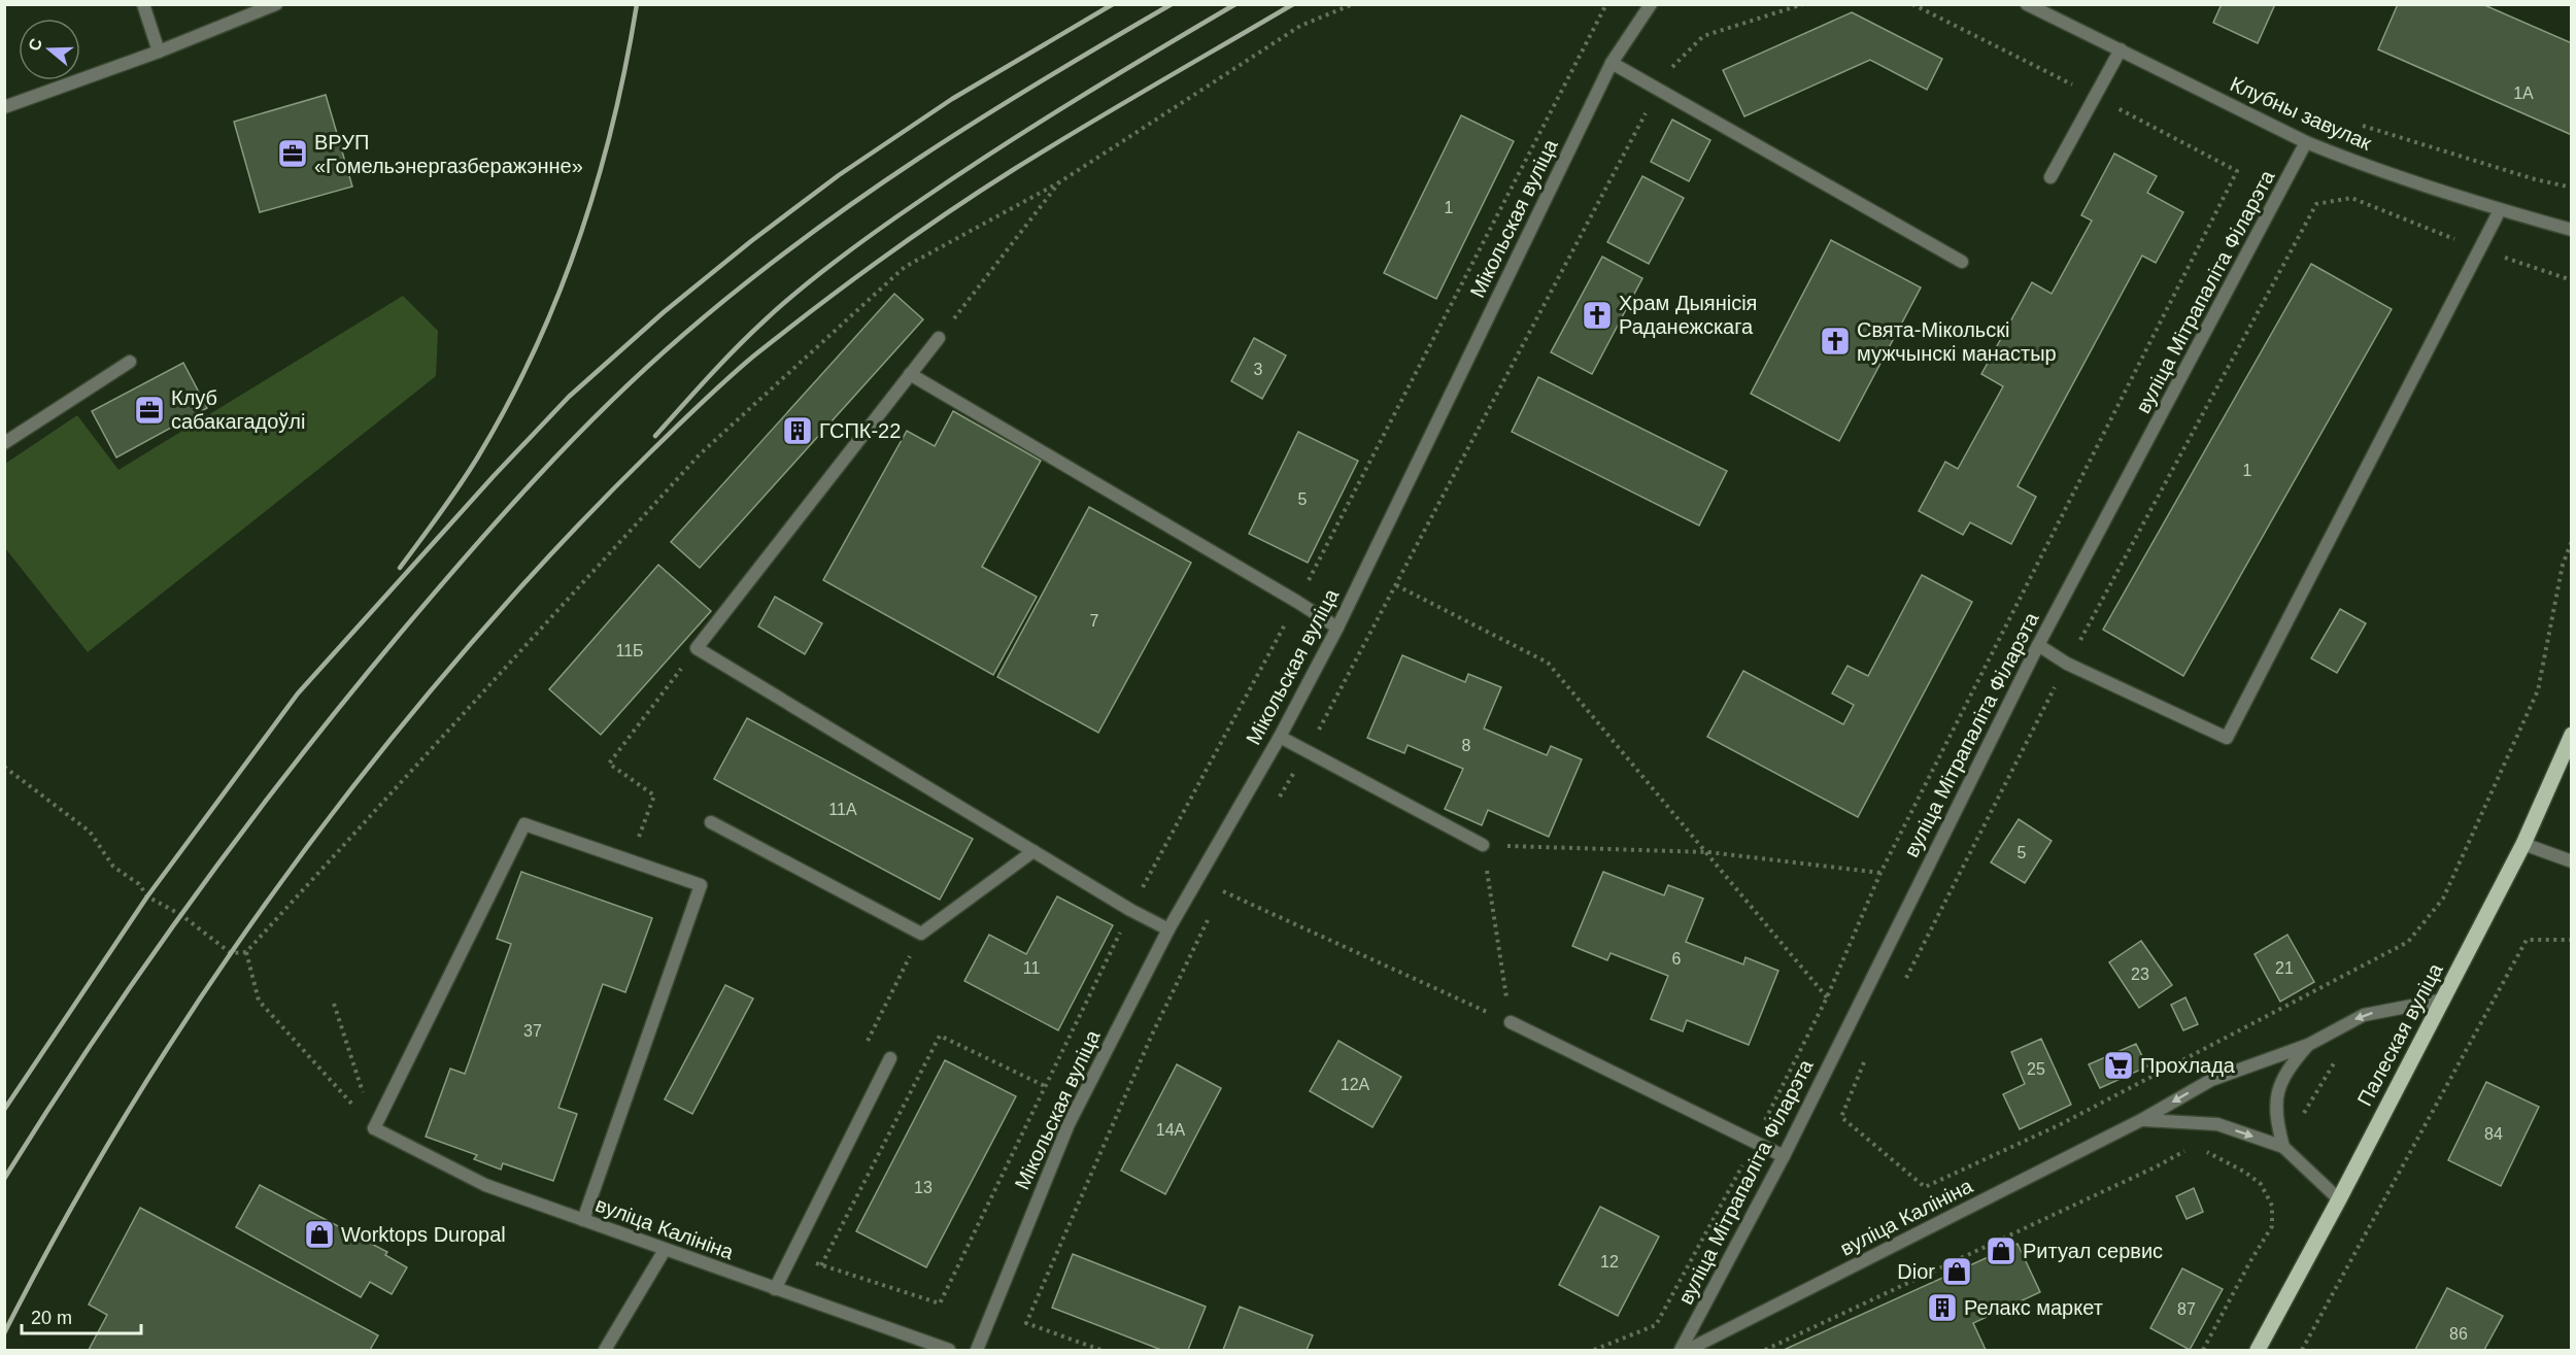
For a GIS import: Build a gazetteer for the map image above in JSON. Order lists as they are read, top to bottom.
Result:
{
  "streets": {
    "main road": ["Палеская вуліца"],
    "street": [
      "Клубны завулак",
      "Мікольская вуліца",
      "вуліца Мітрапаліта Філарэта",
      "вуліца Калініна"
    ]
  },
  "crossings": [
    ["Клубны завулак", "вуліца Мітрапаліта Філарэта"],
    ["Палеская вуліца", "вуліца Калініна"]
  ],
  "places": {
    "office": ["ВРУП «Гомельэнергазберажэнне»", "Клуб сабакагадоўлі"],
    "church": ["Храм Дыянісія Раданежскага", "Свята-Мікольскі мужчынскі манастыр"],
    "building": ["ГСПК-22", "Релакс маркет"],
    "supermarket": ["Прохлада"],
    "shop": ["Worktops Duropal", "Ритуал сервис", "Dior"]
  },
  "house_numbers": [
    "1А",
    "1",
    "3",
    "1",
    "5",
    "7",
    "11Б",
    "8",
    "11А",
    "5",
    "6",
    "11",
    "21",
    "23",
    "37",
    "25",
    "12А",
    "14А",
    "84",
    "13",
    "12",
    "87",
    "86"
  ],
  "scale_bar": "20 m",
  "north": "left"
}
